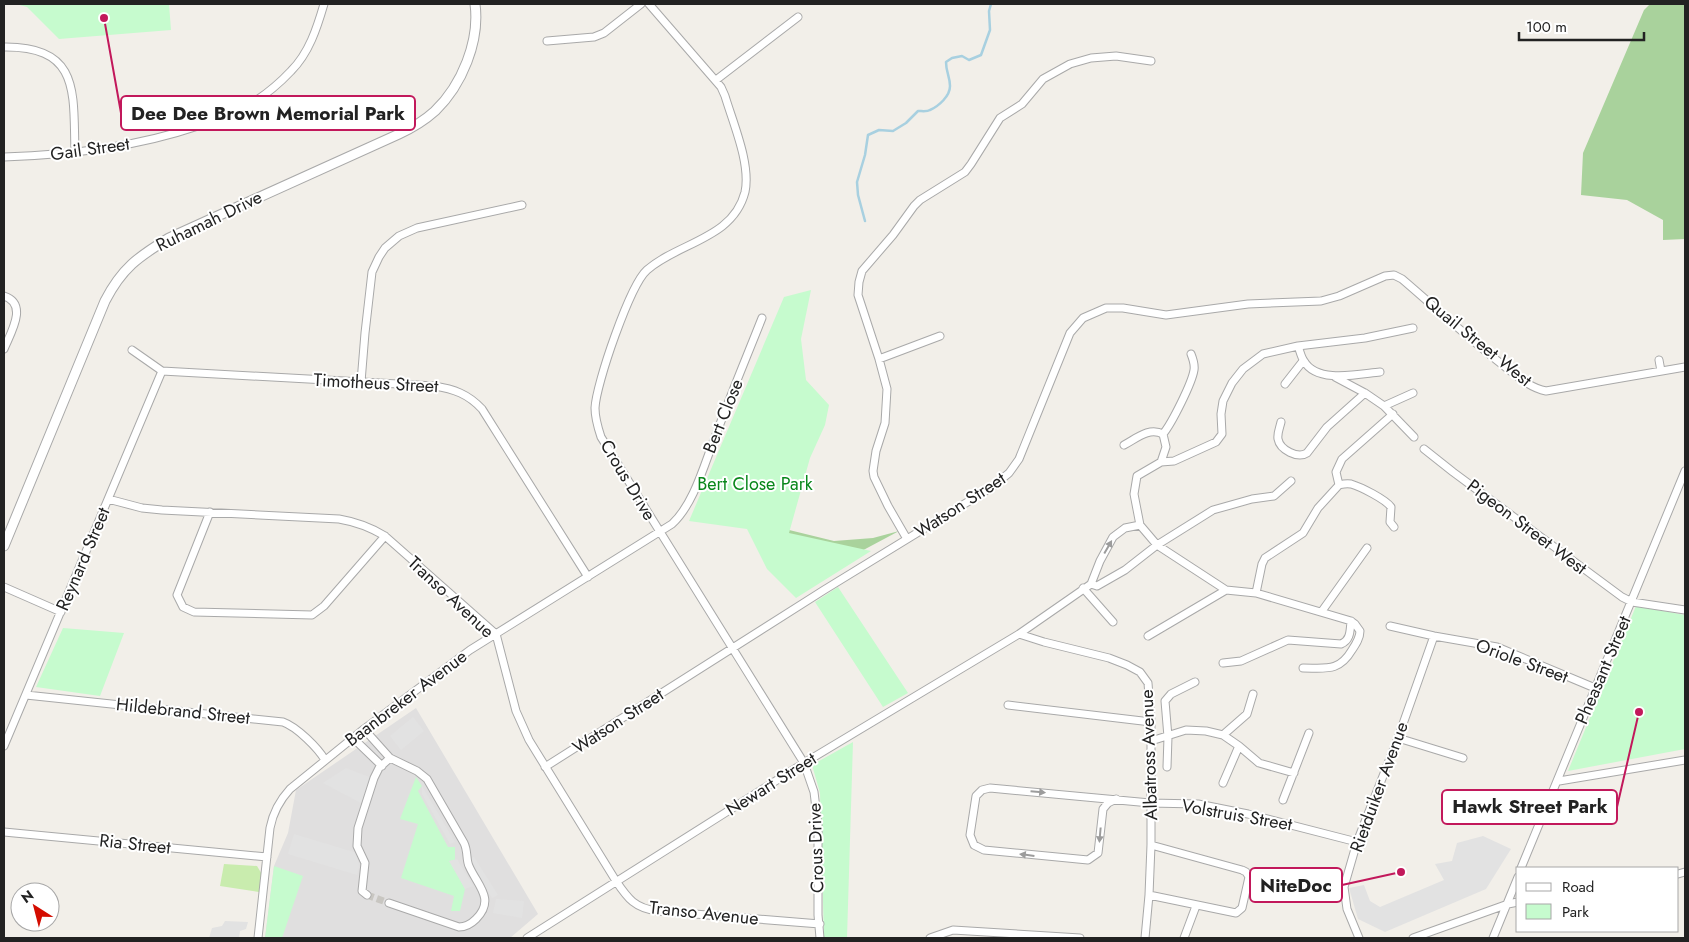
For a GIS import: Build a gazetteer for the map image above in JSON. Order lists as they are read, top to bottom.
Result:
{
  "streets": {
    "street": [
      "Gail Street",
      "Ruhamah Drive",
      "Quail Street West",
      "Timotheus Street",
      "Bert Close",
      "Crous Drive",
      "Watson Street",
      "Pigeon Street West",
      "Reynard Street",
      "Transo Avenue",
      "Oriole Street",
      "Pheasant Street",
      "Baanbreker Avenue",
      "Hildebrand Street",
      "Albatross Avenue",
      "Newart Street",
      "Rietduiker Avenue",
      "Volstruis Street",
      "Ria Street"
    ]
  },
  "crossings": [
    ["Quail Street West", "Watson Street"],
    ["Timotheus Street", "Reynard Street"],
    ["Timotheus Street", "Baanbreker Avenue"],
    ["Bert Close", "Crous Drive"],
    ["Bert Close", "Baanbreker Avenue"],
    ["Crous Drive", "Watson Street"],
    ["Crous Drive", "Transo Avenue"],
    ["Crous Drive", "Baanbreker Avenue"],
    ["Crous Drive", "Newart Street"],
    ["Watson Street", "Transo Avenue"],
    ["Pigeon Street West", "Pheasant Street"],
    ["Reynard Street", "Transo Avenue"],
    ["Reynard Street", "Hildebrand Street"],
    ["Transo Avenue", "Baanbreker Avenue"],
    ["Transo Avenue", "Newart Street"],
    ["Oriole Street", "Pheasant Street"],
    ["Oriole Street", "Rietduiker Avenue"],
    ["Baanbreker Avenue", "Hildebrand Street"],
    ["Baanbreker Avenue", "Ria Street"],
    ["Albatross Avenue", "Newart Street"],
    ["Albatross Avenue", "Volstruis Street"],
    ["Rietduiker Avenue", "Volstruis Street"]
  ],
  "parks": ["Bert Close Park"],
  "places": ["Dee Dee Brown Memorial Park", "Hawk Street Park", "NiteDoc"],
  "legend": ["Road", "Park"],
  "scale_bar": "100 m",
  "north": "top left"
}
